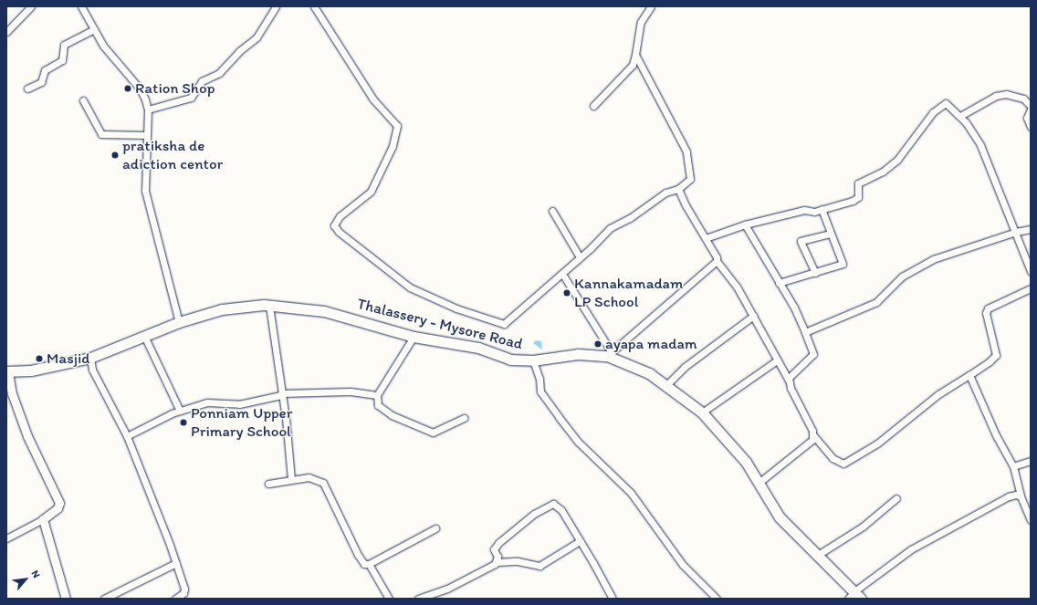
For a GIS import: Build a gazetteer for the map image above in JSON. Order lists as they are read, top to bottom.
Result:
{
  "streets": {
    "main road": ["Thalassery - Mysore Road"]
  },
  "places": [
    "Ration Shop",
    "pratiksha de adiction centor",
    "Kannakamadam LP School",
    "ayapa madam",
    "Masjid",
    "Ponniam Upper Primary School"
  ],
  "north": "top right"
}
